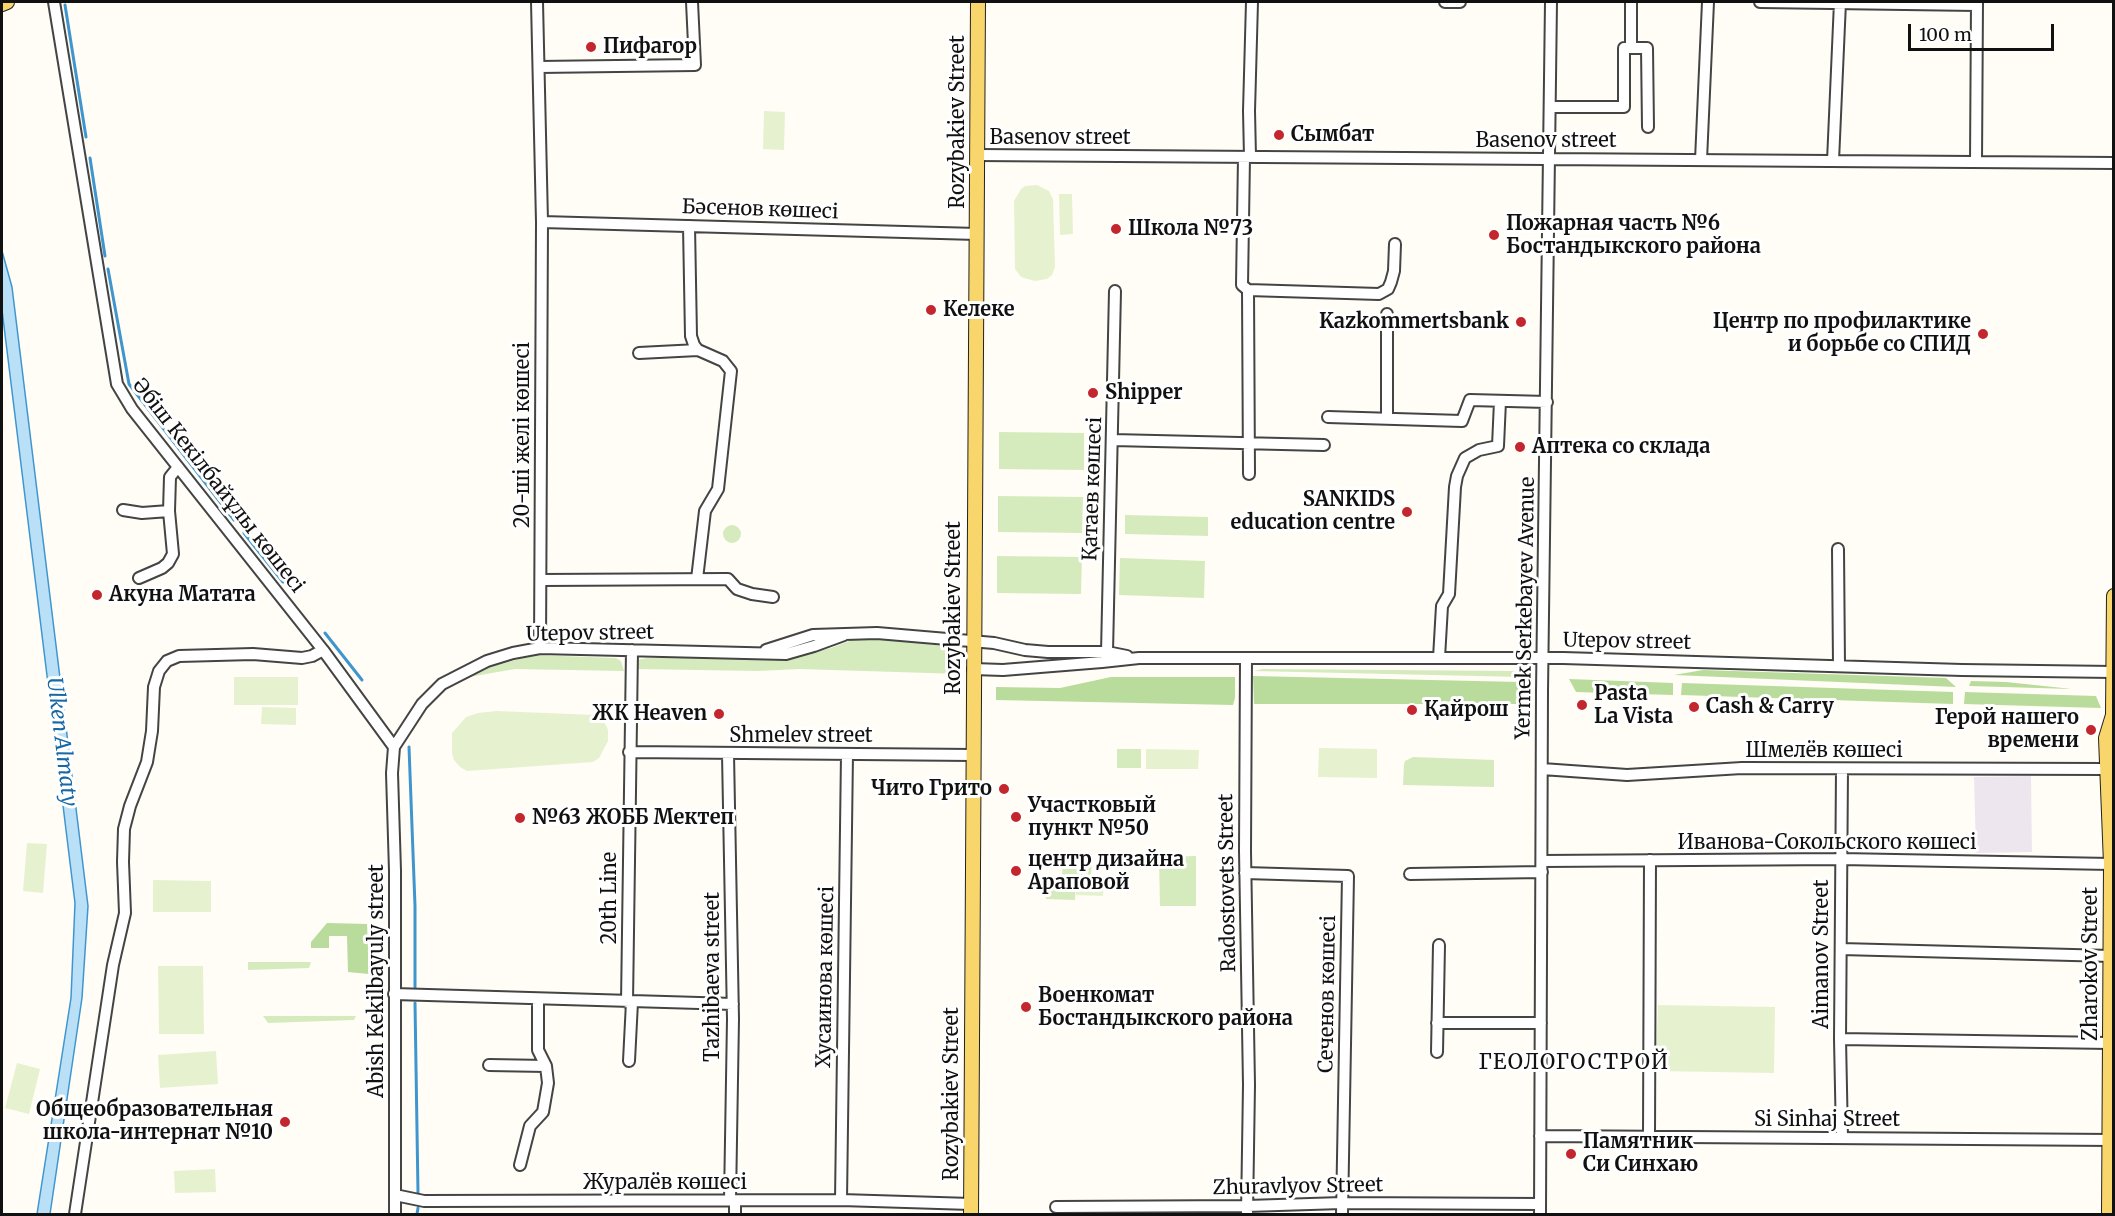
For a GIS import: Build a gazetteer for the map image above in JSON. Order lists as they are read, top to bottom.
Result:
{
  "streets": {
    "main road": ["Rozybakiev Street", "Zharokov Street"],
    "street": [
      "Basenov street",
      "Бәсенов көшесі",
      "20-ші желі көшесі",
      "Әбіш Кекілбайұлы көшесі",
      "Қатаев көшесі",
      "Yermek Serkebayev Avenue",
      "Utepov street",
      "Shmelev street",
      "Шмелёв көшесі",
      "Иванова-Сокольского көшесі",
      "Radostovets Street",
      "20th Line",
      "Aimanov Street",
      "Tazhibaeva street",
      "Хусаинова көшесі",
      "Abish Kekilbayuly street",
      "Сеченов көшесі",
      "Si Sinhaj Street",
      "Журалёв көшесі",
      "Zhuravlyov Street"
    ]
  },
  "crossings": [
    ["Rozybakiev Street", "Basenov street"],
    ["Rozybakiev Street", "Бәсенов көшесі"],
    ["Rozybakiev Street", "Utepov street"],
    ["Rozybakiev Street", "Shmelev street"],
    ["Rozybakiev Street", "Журалёв көшесі"],
    ["Basenov street", "Yermek Serkebayev Avenue"],
    ["Бәсенов көшесі", "20-ші желі көшесі"],
    ["20-ші желі көшесі", "Utepov street"],
    ["Әбіш Кекілбайұлы көшесі", "Utepov street"],
    ["Әбіш Кекілбайұлы көшесі", "Abish Kekilbayuly street"],
    ["Қатаев көшесі", "Utepov street"],
    ["Yermek Serkebayev Avenue", "Utepov street"],
    ["Yermek Serkebayev Avenue", "Шмелёв көшесі"],
    ["Yermek Serkebayev Avenue", "Иванова-Сокольского көшесі"],
    ["Yermek Serkebayev Avenue", "Si Sinhaj Street"],
    ["Yermek Serkebayev Avenue", "Zhuravlyov Street"],
    ["Utepov street", "Radostovets Street"],
    ["Utepov street", "20th Line"],
    ["Utepov street", "Zharokov Street"],
    ["Utepov street", "Abish Kekilbayuly street"],
    ["Shmelev street", "20th Line"],
    ["Shmelev street", "Tazhibaeva street"],
    ["Shmelev street", "Хусаинова көшесі"],
    ["Шмелёв көшесі", "Aimanov Street"],
    ["Шмелёв көшесі", "Zharokov Street"],
    ["Иванова-Сокольского көшесі", "Aimanov Street"],
    ["Иванова-Сокольского көшесі", "Zharokov Street"],
    ["Radostovets Street", "Сеченов көшесі"],
    ["Radostovets Street", "Zhuravlyov Street"],
    ["Aimanov Street", "Si Sinhaj Street"],
    ["Zharokov Street", "Si Sinhaj Street"],
    ["Tazhibaeva street", "Журалёв көшесі"],
    ["Хусаинова көшесі", "Журалёв көшесі"],
    ["Abish Kekilbayuly street", "Журалёв көшесі"],
    ["Сеченов көшесі", "Zhuravlyov Street"]
  ],
  "districts": ["ГЕОЛОГОСТРОЙ"],
  "water": ["Ulken Almaty"],
  "places": [
    "Пифагор",
    "Сымбат",
    "Школа №73",
    "Пожарная часть №6 Бостандыкского района",
    "Келеке",
    "Kazkommertsbank",
    "Центр по профилактике и борьбе со СПИД",
    "Shipper",
    "Аптека со склада",
    "SANKIDS education centre",
    "Акуна Матата",
    "Pasta La Vista",
    "Cash & Carry",
    "Қайрош",
    "ЖК Heaven",
    "Герой нашего времени",
    "Чито Грито",
    "Участковый пункт №50",
    "№63 ЖОББ Мектеп",
    "центр дизайна Араповой",
    "Военкомат Бостандыкского района",
    "Общеобразовательная школа-интернат №10",
    "Памятник Си Синхаю"
  ],
  "scale_bar": "100 m"
}
